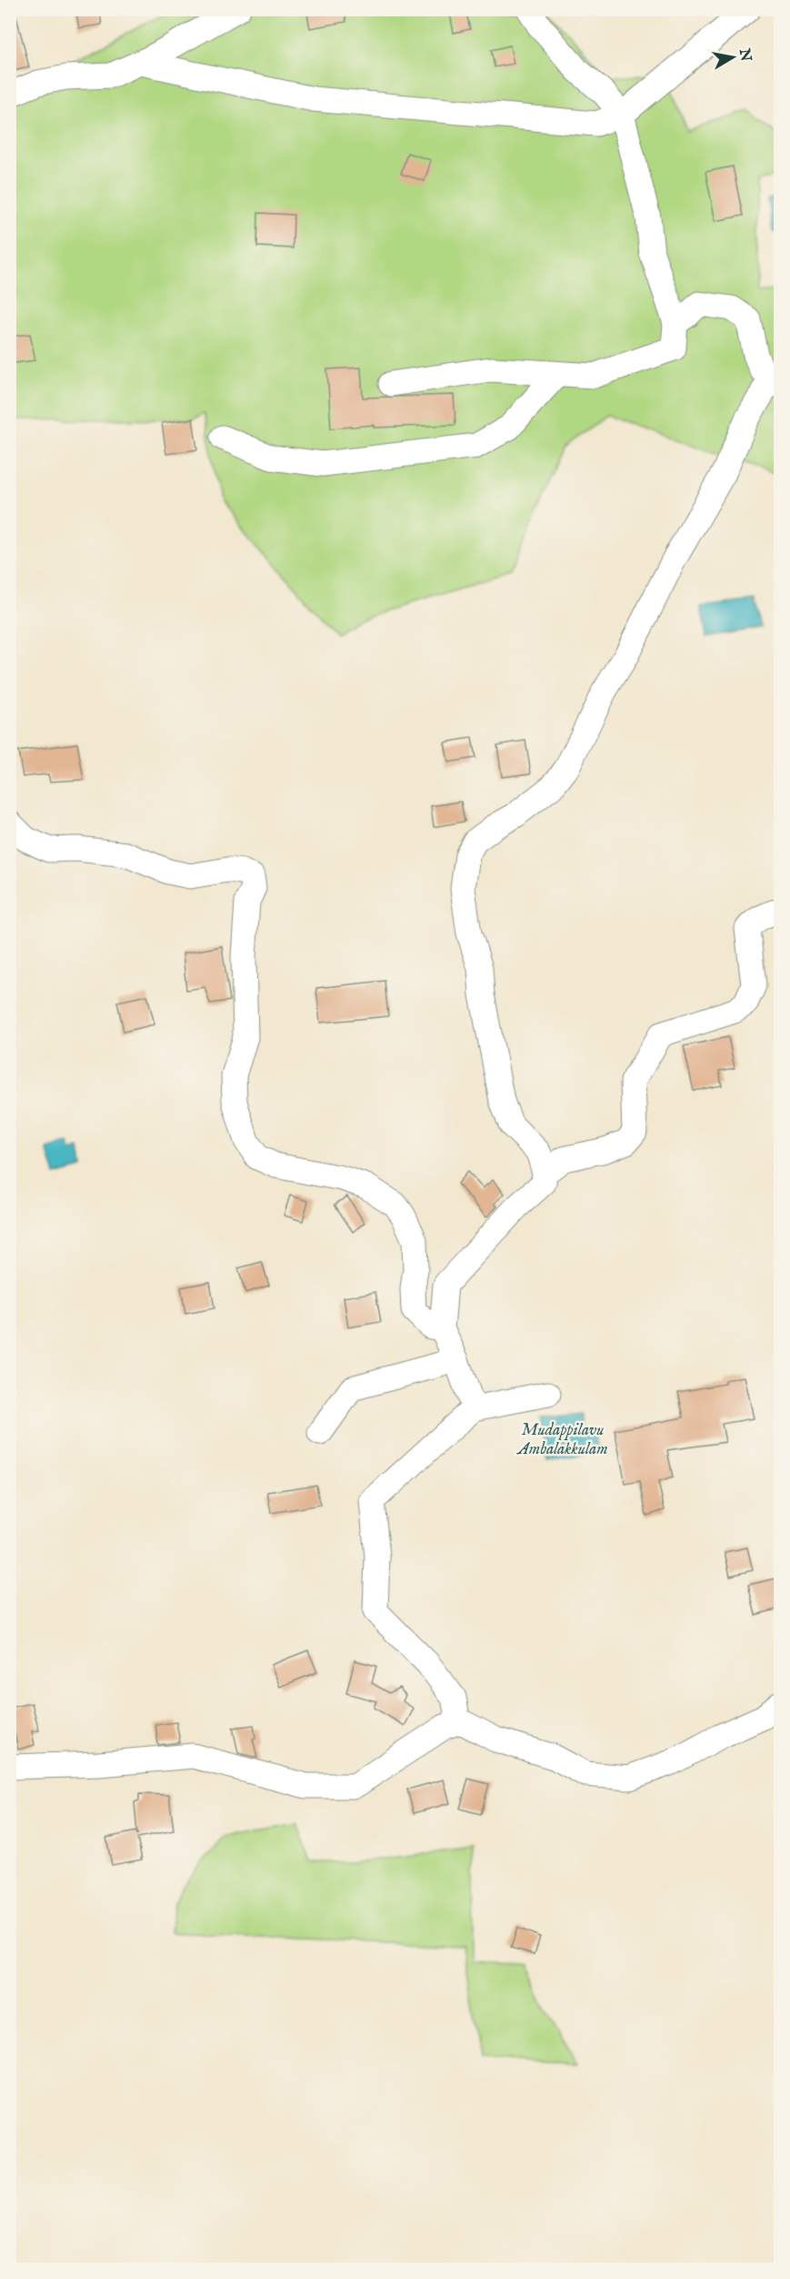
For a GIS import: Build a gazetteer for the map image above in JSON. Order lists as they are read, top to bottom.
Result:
{
  "water": ["Mudappilavu Ambalakkulam"],
  "north": "right"
}
